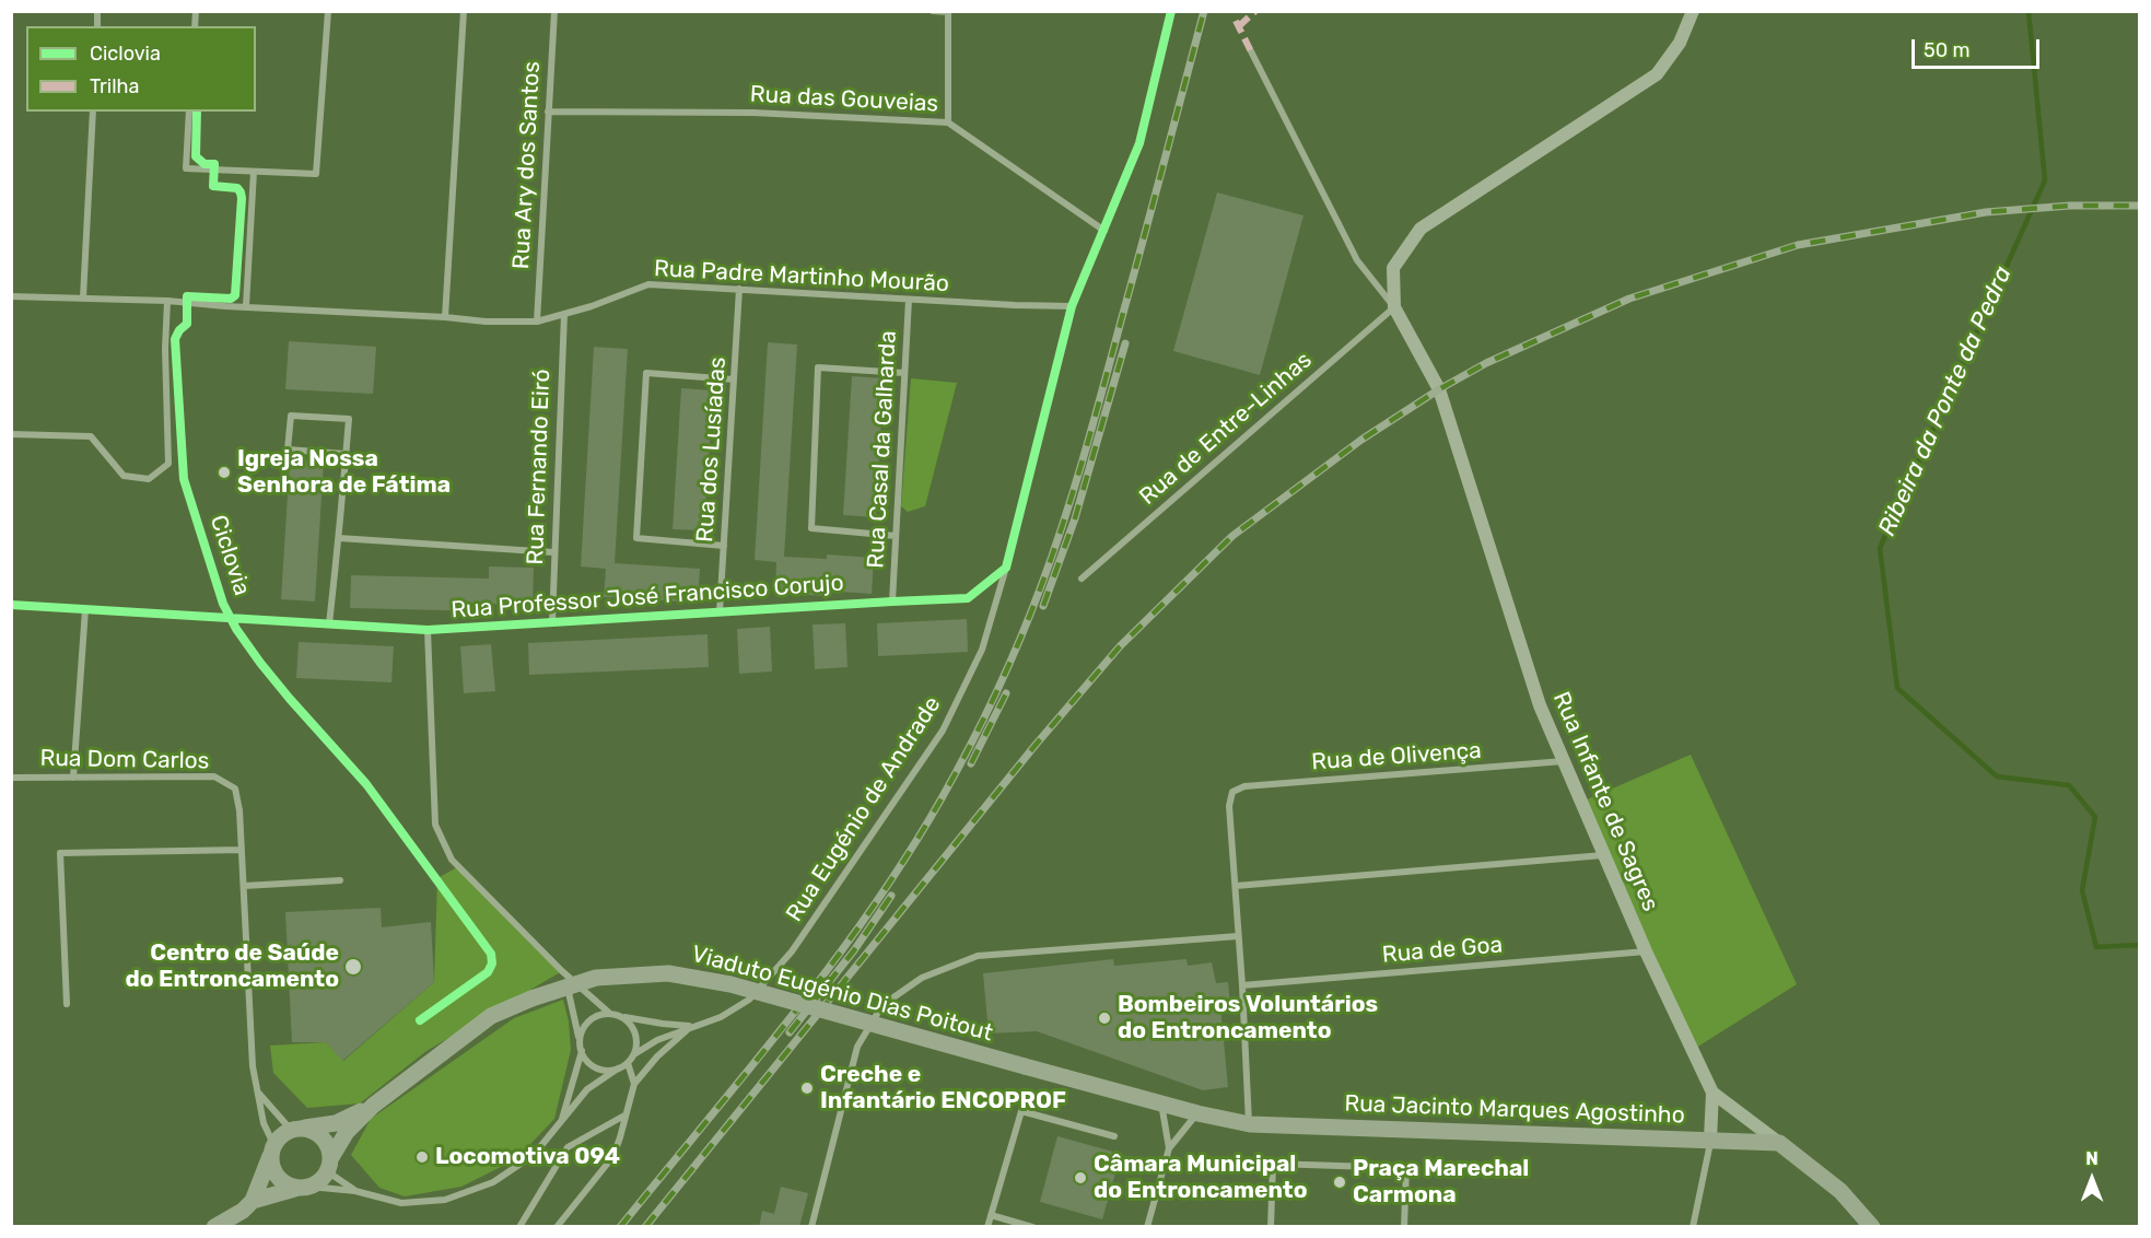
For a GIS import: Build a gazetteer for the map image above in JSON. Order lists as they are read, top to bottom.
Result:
{
  "streets": {
    "main road": ["Viaduto Eugénio Dias Poitout", "Rua Jacinto Marques Agostinho"],
    "street": [
      "Rua das Gouveias",
      "Rua Ary dos Santos",
      "Rua Padre Martinho Mourão",
      "Rua de Entre-Linhas",
      "Rua dos Lusíadas",
      "Rua Casal da Galharda",
      "Rua Fernando Eiró",
      "Rua Professor José Francisco Corujo",
      "Rua de Olivença",
      "Rua Dom Carlos",
      "Rua Infante de Sagres",
      "Rua Eugénio de Andrade",
      "Rua de Goa"
    ],
    "cycle path": ["Ciclovia"]
  },
  "crossings": [
    ["Rua das Gouveias", "Rua Ary dos Santos"],
    ["Rua Ary dos Santos", "Rua Padre Martinho Mourão"],
    ["Rua Padre Martinho Mourão", "Rua dos Lusíadas"],
    ["Rua Padre Martinho Mourão", "Rua Casal da Galharda"],
    ["Rua Padre Martinho Mourão", "Rua Fernando Eiró"],
    ["Rua de Entre-Linhas", "Rua Infante de Sagres"],
    ["Rua dos Lusíadas", "Rua Professor José Francisco Corujo"],
    ["Rua Casal da Galharda", "Rua Professor José Francisco Corujo"],
    ["Rua Fernando Eiró", "Rua Professor José Francisco Corujo"],
    ["Rua Professor José Francisco Corujo", "Rua Eugénio de Andrade"],
    ["Rua de Olivença", "Rua Infante de Sagres"],
    ["Rua Infante de Sagres", "Rua de Goa"],
    ["Rua Infante de Sagres", "Rua Jacinto Marques Agostinho"],
    ["Viaduto Eugénio Dias Poitout", "Rua Jacinto Marques Agostinho"]
  ],
  "water": ["Ribeira da Ponte da Pedra"],
  "places": [
    "Igreja Nossa Senhora de Fátima",
    "Centro de Saúde do Entroncamento",
    "Bombeiros Voluntários do Entroncamento",
    "Creche e Infantário ENCOPROF",
    "Locomotiva 094",
    "Câmara Municipal do Entroncamento",
    "Praça Marechal Carmona"
  ],
  "legend": ["Ciclovia", "Trilha"],
  "scale_bar": "50 m",
  "north": "top"
}
